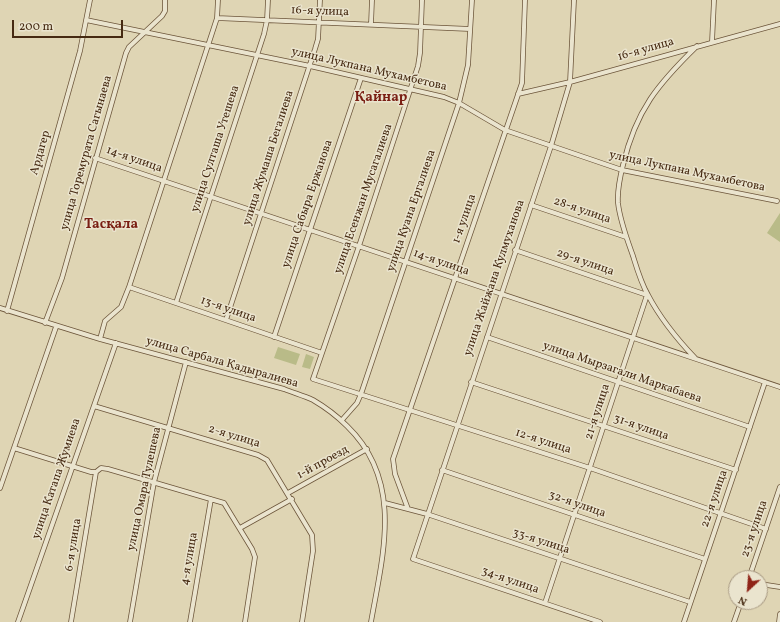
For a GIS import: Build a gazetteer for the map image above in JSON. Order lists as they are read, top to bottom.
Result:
{
  "streets": {
    "street": [
      "16-я улица",
      "улица Лукпана Мухамбетова",
      "улица Султаша Утешева",
      "Ардагер",
      "улица Торемурата Сагынаева",
      "улица Жумаша Бегалиева",
      "14-я улица",
      "улица Есенжан Мусагалиева",
      "улица Сабыра Ержанова",
      "улица Куана Ергалиева",
      "28-я улица",
      "1-я улица",
      "29-я улица",
      "улица Жайжана Кулмуханова",
      "13-я улица",
      "улица Сарбала Қадыралиева",
      "улица Мырзагали Маркабаева",
      "21-я улица",
      "31-я улица",
      "2-я улица",
      "12-я улица",
      "1-й проезд",
      "улица Катапа Жумиева",
      "улица Омара Тулешева",
      "22-я улица",
      "32-я улица",
      "23-я улица",
      "33-я улица",
      "6-я улица",
      "4-я улица",
      "34-я улица"
    ]
  },
  "crossings": [
    ["16-я улица", "улица Султаша Утешева"],
    ["16-я улица", "улица Жумаша Бегалиева"],
    ["16-я улица", "улица Есенжан Мусагалиева"],
    ["16-я улица", "улица Куана Ергалиева"],
    ["16-я улица", "1-я улица"],
    ["16-я улица", "улица Жайжана Кулмуханова"],
    ["улица Лукпана Мухамбетова", "улица Султаша Утешева"],
    ["улица Лукпана Мухамбетова", "Ардагер"],
    ["улица Лукпана Мухамбетова", "улица Торемурата Сагынаева"],
    ["улица Лукпана Мухамбетова", "улица Жумаша Бегалиева"],
    ["улица Лукпана Мухамбетова", "улица Есенжан Мусагалиева"],
    ["улица Лукпана Мухамбетова", "улица Сабыра Ержанова"],
    ["улица Лукпана Мухамбетова", "улица Куана Ергалиева"],
    ["улица Лукпана Мухамбетова", "1-я улица"],
    ["улица Лукпана Мухамбетова", "улица Жайжана Кулмуханова"],
    ["улица Султаша Утешева", "14-я улица"],
    ["улица Султаша Утешева", "13-я улица"],
    ["Ардагер", "улица Сарбала Қадыралиева"],
    ["улица Торемурата Сагынаева", "14-я улица"],
    ["улица Торемурата Сагынаева", "улица Сарбала Қадыралиева"],
    ["улица Жумаша Бегалиева", "14-я улица"],
    ["улица Жумаша Бегалиева", "13-я улица"],
    ["14-я улица", "улица Есенжан Мусагалиева"],
    ["14-я улица", "улица Сабыра Ержанова"],
    ["14-я улица", "улица Куана Ергалиева"],
    ["14-я улица", "1-я улица"],
    ["14-я улица", "улица Жайжана Кулмуханова"],
    ["14-я улица", "21-я улица"],
    ["14-я улица", "22-я улица"],
    ["улица Есенжан Мусагалиева", "13-я улица"],
    ["улица Есенжан Мусагалиева", "12-я улица"],
    ["улица Сабыра Ержанова", "13-я улица"],
    ["улица Куана Ергалиева", "улица Сарбала Қадыралиева"],
    ["улица Куана Ергалиева", "12-я улица"],
    ["28-я улица", "улица Жайжана Кулмуханова"],
    ["1-я улица", "12-я улица"],
    ["1-я улица", "33-я улица"],
    ["29-я улица", "улица Жайжана Кулмуханова"],
    ["29-я улица", "21-я улица"],
    ["улица Жайжана Кулмуханова", "улица Мырзагали Маркабаева"],
    ["улица Жайжана Кулмуханова", "31-я улица"],
    ["улица Жайжана Кулмуханова", "12-я улица"],
    ["улица Жайжана Кулмуханова", "32-я улица"],
    ["улица Жайжана Кулмуханова", "33-я улица"],
    ["улица Жайжана Кулмуханова", "34-я улица"],
    ["улица Сарбала Қадыралиева", "1-й проезд"],
    ["улица Сарбала Қадыралиева", "улица Катапа Жумиева"],
    ["улица Сарбала Қадыралиева", "улица Омара Тулешева"],
    ["улица Сарбала Қадыралиева", "33-я улица"],
    ["улица Мырзагали Маркабаева", "21-я улица"],
    ["улица Мырзагали Маркабаева", "22-я улица"],
    ["21-я улица", "31-я улица"],
    ["21-я улица", "12-я улица"],
    ["21-я улица", "32-я улица"],
    ["21-я улица", "33-я улица"],
    ["21-я улица", "34-я улица"],
    ["31-я улица", "22-я улица"],
    ["2-я улица", "1-й проезд"],
    ["2-я улица", "улица Катапа Жумиева"],
    ["2-я улица", "улица Омара Тулешева"],
    ["12-я улица", "22-я улица"],
    ["12-я улица", "23-я улица"],
    ["22-я улица", "32-я улица"],
    ["22-я улица", "33-я улица"]
  ],
  "districts": ["Қайнар", "Тасқала"],
  "scale_bar": "200 m",
  "north": "bottom left"
}
